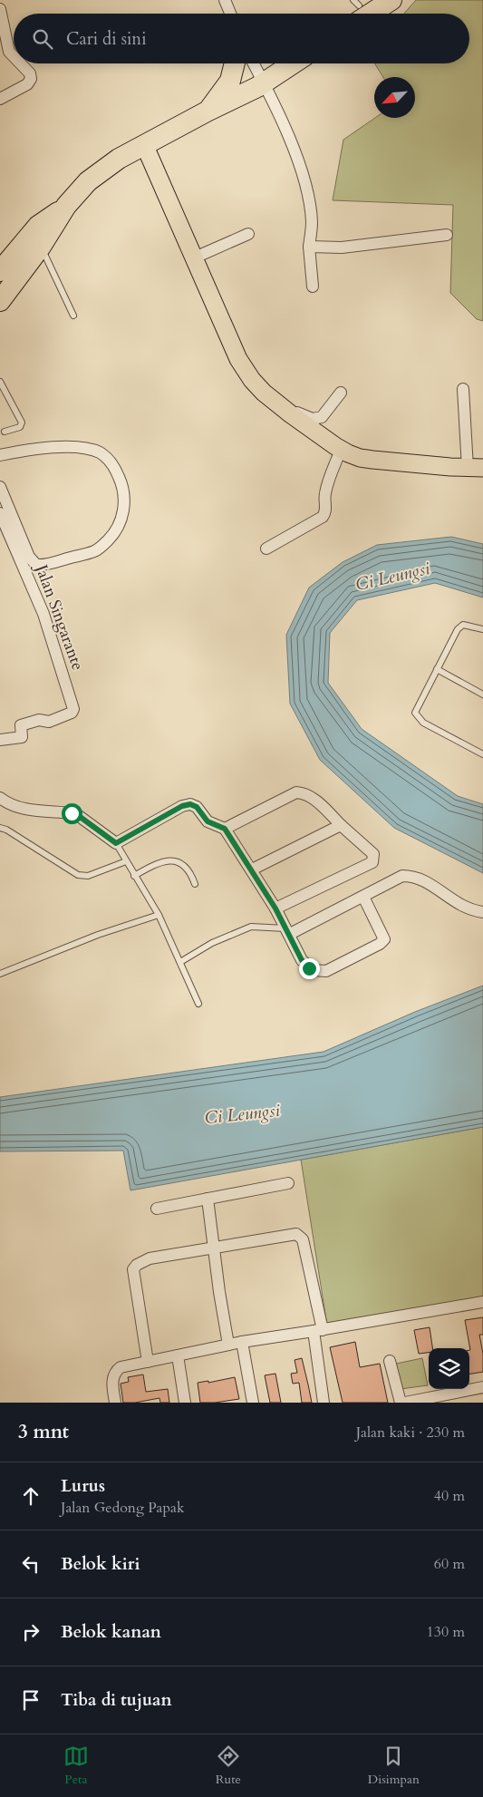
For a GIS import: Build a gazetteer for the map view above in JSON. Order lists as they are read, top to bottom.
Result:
{
  "streets": {
    "street": ["Jalan Singarante"]
  },
  "water": ["Ci Leungsi"],
  "north": "bottom left",
  "page": {
    "search": "Cari di sini",
    "heading": ["3 mnt", "Jalan kaki · 230 m"],
    "list": [
      ["Lurus", "Jalan Gedong Papak", "40 m"],
      ["Belok kiri", "60 m"],
      ["Belok kanan", "130 m"],
      "Tiba di tujuan"
    ],
    "nav": ["Peta", "Rute", "Disimpan"]
  }
}
